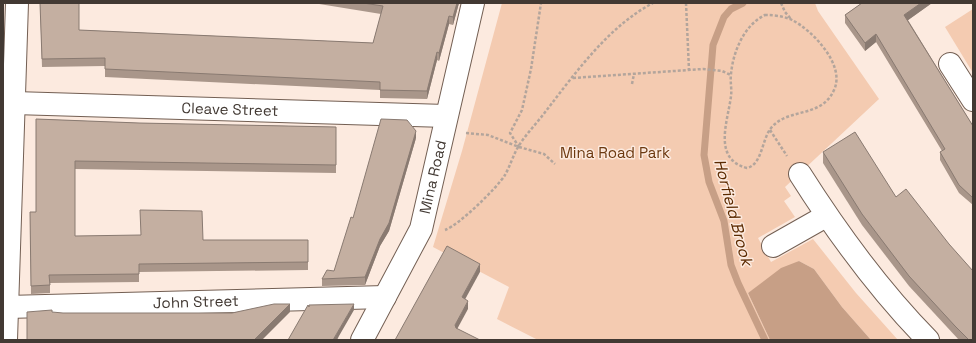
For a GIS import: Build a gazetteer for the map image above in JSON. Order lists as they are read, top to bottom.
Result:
{
  "streets": {
    "street": ["Cleave Street", "Mina Road", "John Street"]
  },
  "crossings": [
    ["Cleave Street", "Mina Road"],
    ["Mina Road", "John Street"]
  ],
  "water": ["Horfield Brook"],
  "parks": ["Mina Road Park"]
}
